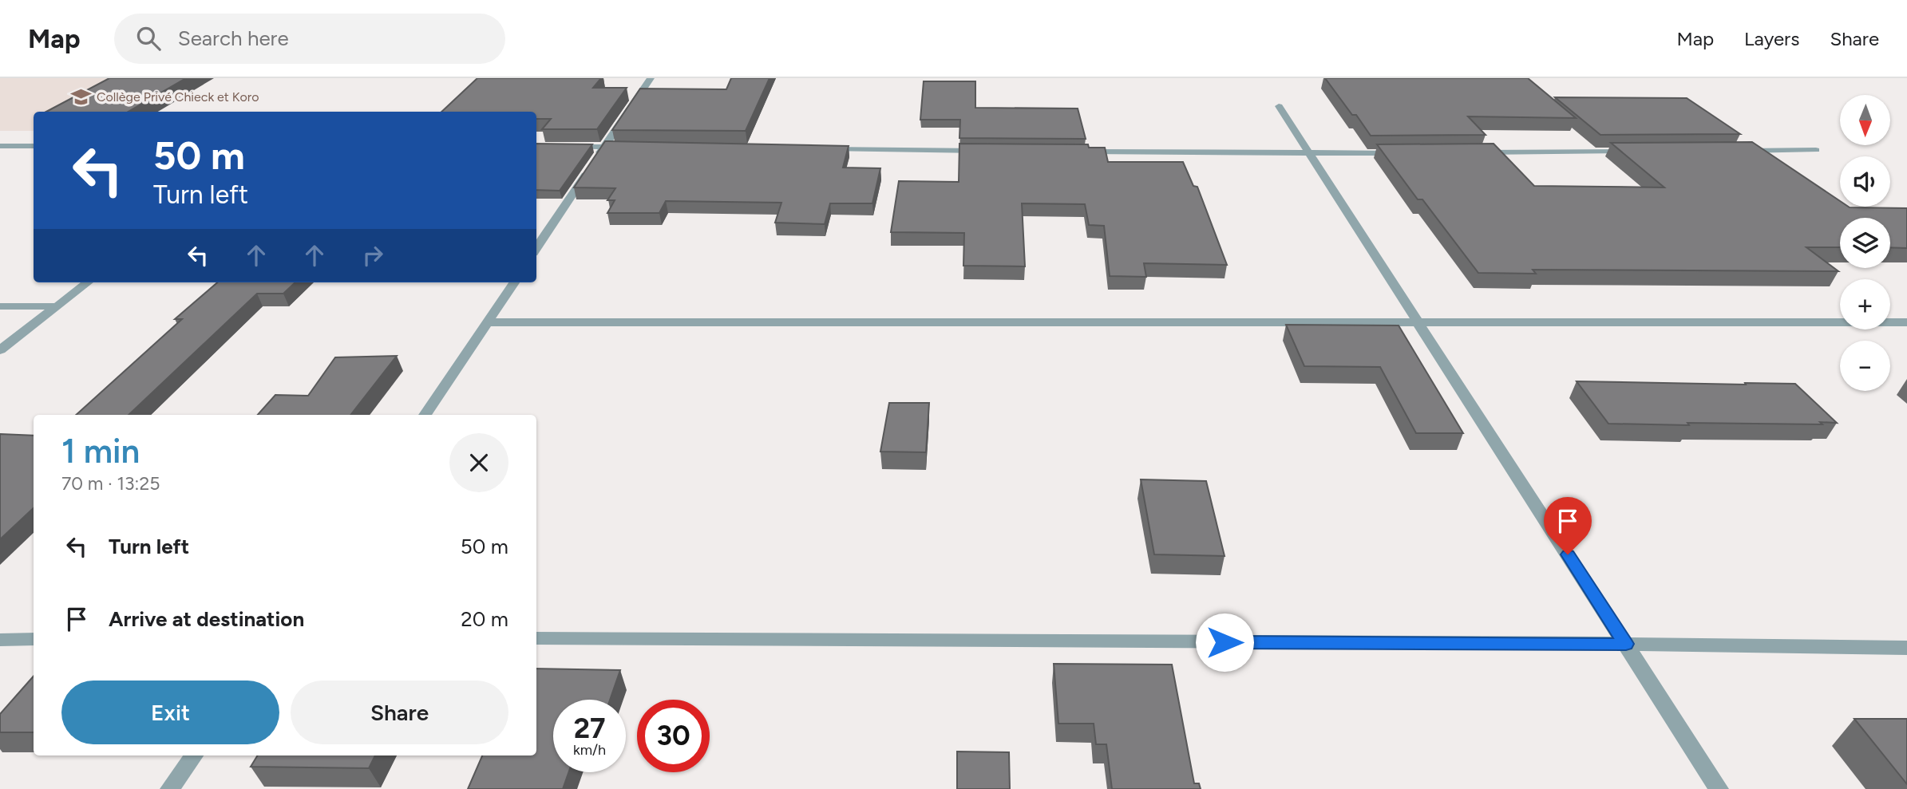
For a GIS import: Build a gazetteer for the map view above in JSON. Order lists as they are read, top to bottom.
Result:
{
  "places": {
    "school or university": ["Collège Privé Chieck et Koro"]
  },
  "north": "bottom",
  "page": {
    "header": "Map",
    "search": "Search here",
    "nav": ["Map", "Layers", "Share"],
    "map_buttons": ["+", "−"],
    "turn": ["50 m", "Turn left"],
    "heading": ["1 min", "70 m · 13:25"],
    "list": [
      {
        "name": "Turn left",
        "value": "50 m"
      },
      {
        "name": "Arrive at destination",
        "value": "20 m"
      }
    ],
    "buttons": ["Exit", "Share"],
    "speed": "27 km/h",
    "limit": "30"
  }
}
